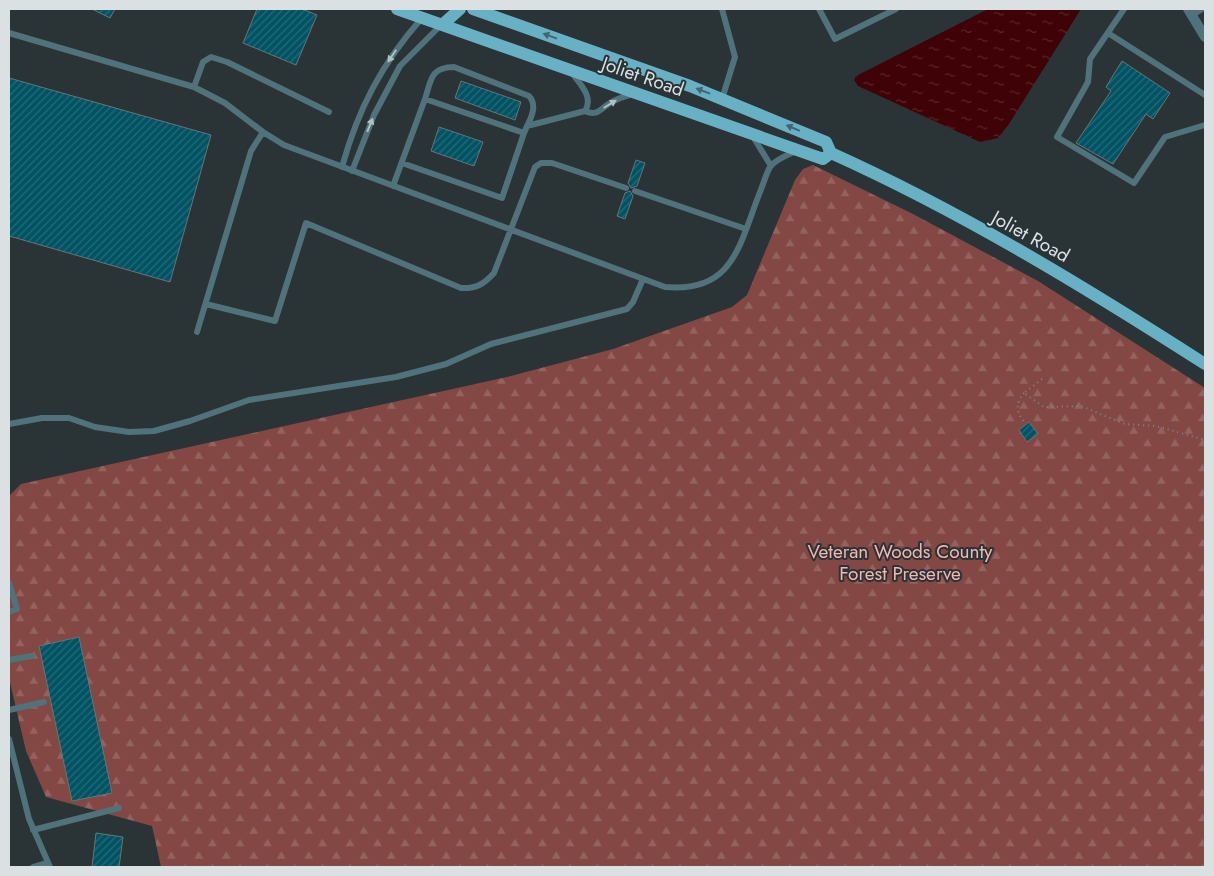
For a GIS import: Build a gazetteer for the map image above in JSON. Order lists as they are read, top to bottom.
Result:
{
  "streets": {
    "main road": ["Joliet Road"]
  },
  "parks": ["Veteran Woods County Forest Preserve"]
}
